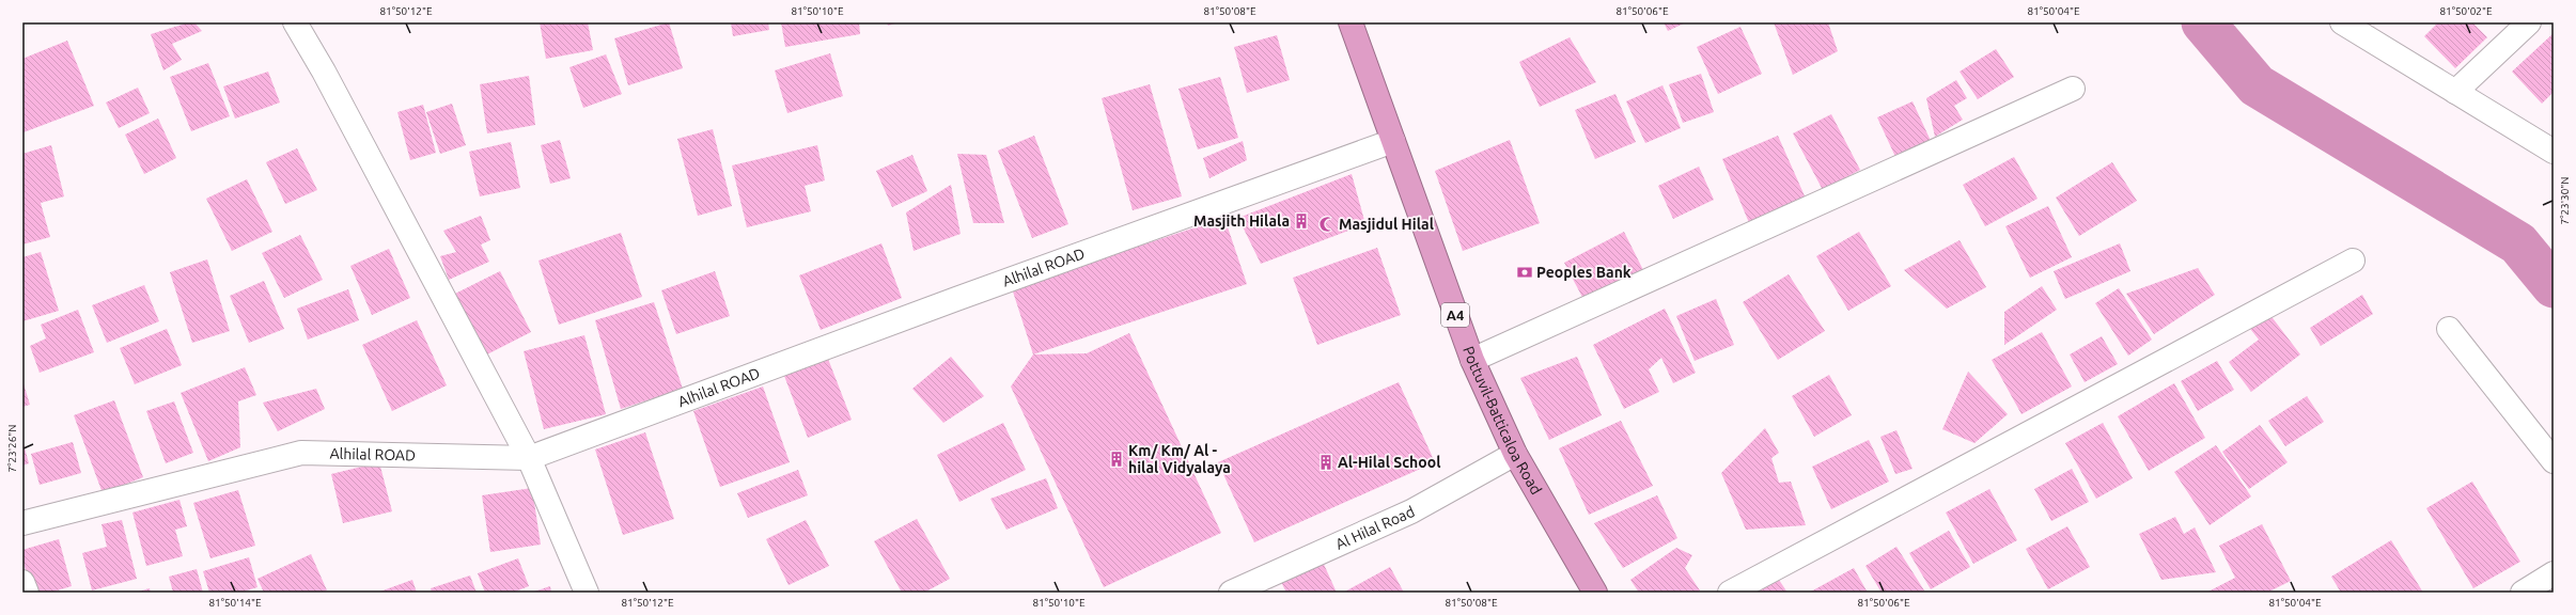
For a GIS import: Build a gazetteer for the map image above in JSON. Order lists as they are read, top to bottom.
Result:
{
  "streets": {
    "highway": ["A4", "Pottuvil-Batticaloa Road"],
    "street": ["Alhilal ROAD", "Al Hilal Road"]
  },
  "crossings": [
    ["Alhilal ROAD", "Pottuvil-Batticaloa Road"],
    ["Pottuvil-Batticaloa Road", "Al Hilal Road"]
  ],
  "places": {
    "building": ["Masjith Hilala", "Km/ Km/ Al - hilal Vidyalaya", "Al-Hilal School"],
    "mosque": ["Masjidul Hilal"],
    "bank": ["Peoples Bank"]
  },
  "coordinates": [
    "81°50'12\"E",
    "81°50'10\"E",
    "81°50'08\"E",
    "81°50'06\"E",
    "81°50'04\"E",
    "81°50'02\"E",
    "7°23'30\"N",
    "7°23'26\"N",
    "81°50'14\"E"
  ]
}
